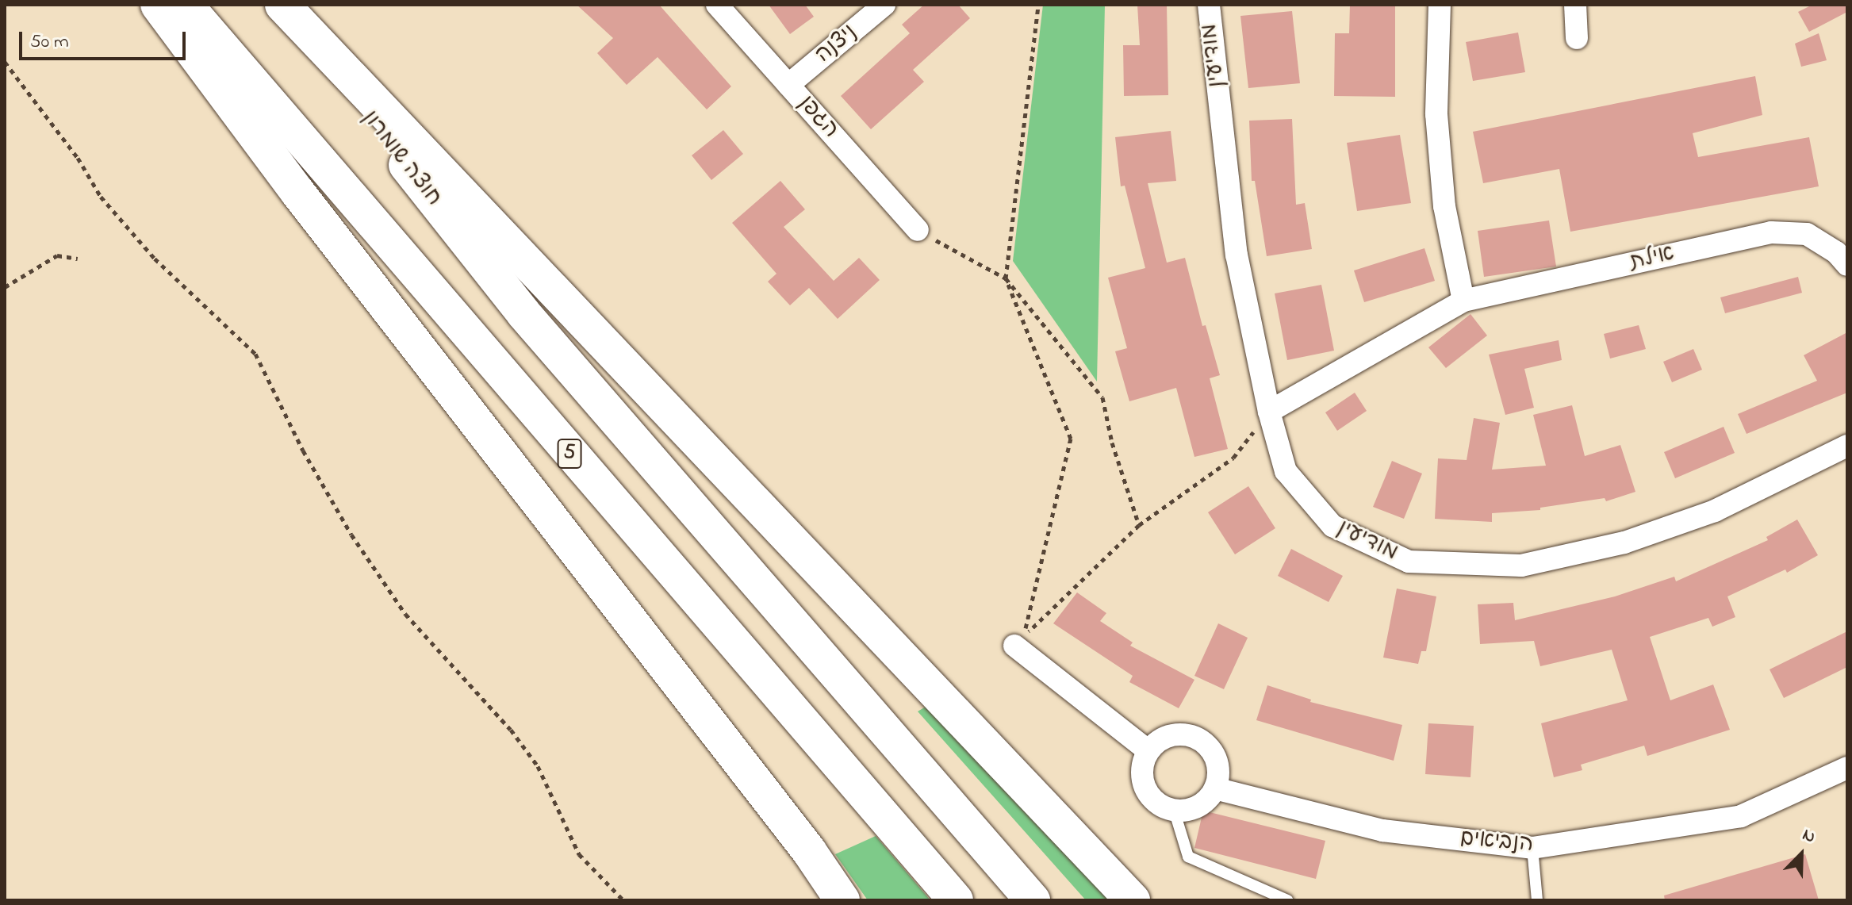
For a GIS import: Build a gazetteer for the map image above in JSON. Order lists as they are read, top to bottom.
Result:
{
  "streets": {
    "highway": ["חוצה שומרון", "5"],
    "street": [
      "ניצנה",
      "מודיעין",
      "הגפן",
      "אילת",
      "הנביאים"
    ]
  },
  "crossings": [
    ["ניצנה", "הגפן"],
    ["מודיעין", "אילת"]
  ],
  "scale_bar": "50 m",
  "north": "top right"
}
